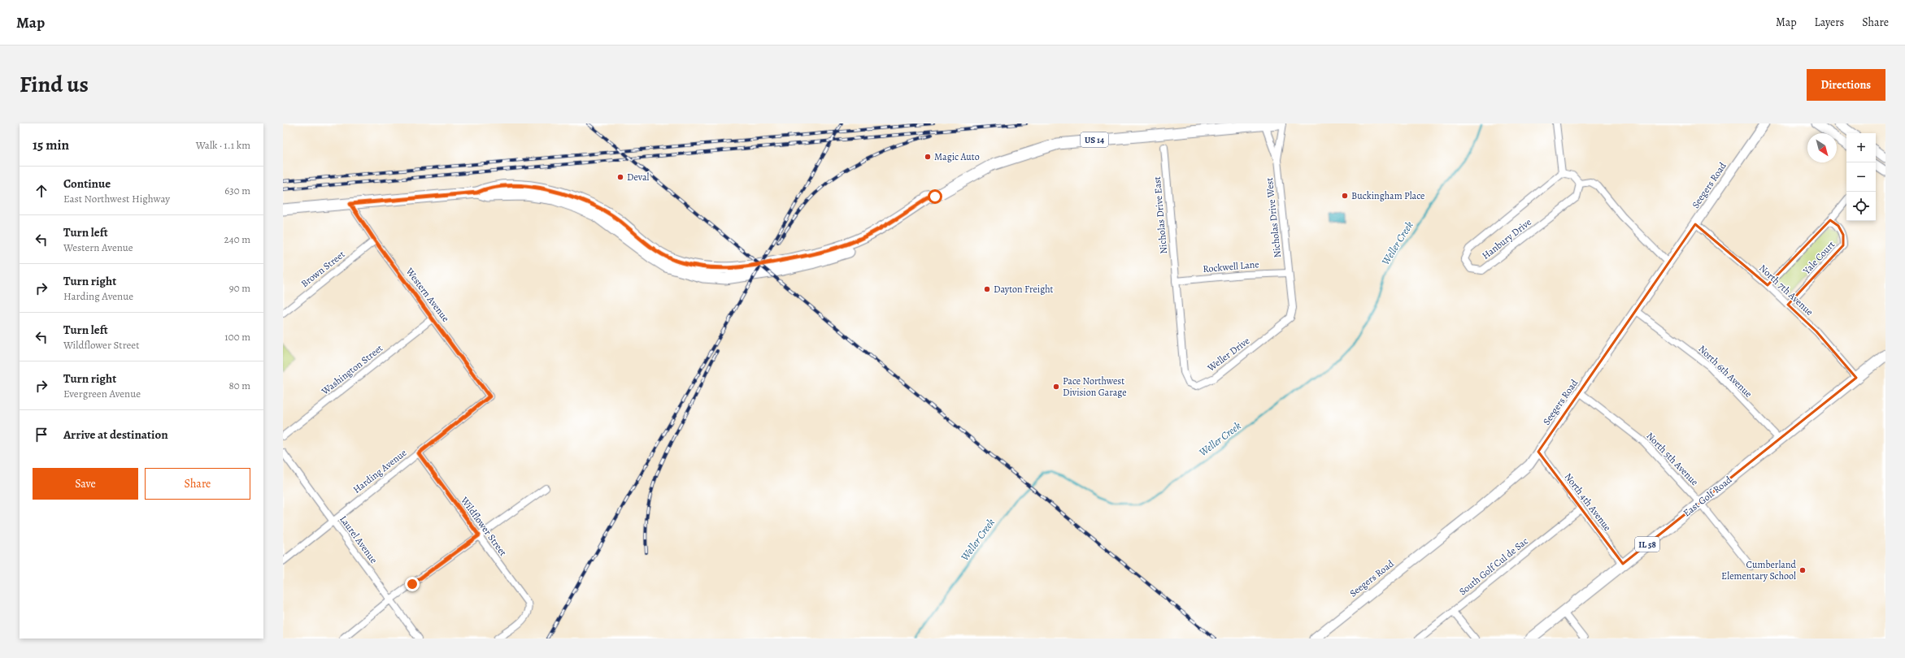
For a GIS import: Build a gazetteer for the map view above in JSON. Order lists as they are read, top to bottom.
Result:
{
  "streets": {
    "main road": ["US 14", "East Golf Road", "IL 58"],
    "street": [
      "Seegers Road",
      "Nicholas Drive East",
      "Nicholas Drive West",
      "Hanbury Drive",
      "Yale Court",
      "Rockwell Lane",
      "Brown Street",
      "North 7th Avenue",
      "Western Avenue",
      "Weller Drive",
      "Washington Street",
      "North 6th Avenue",
      "North 5th Avenue",
      "Harding Avenue",
      "North 4th Avenue",
      "Wildflower Street",
      "Laurel Avenue",
      "South Golf Cul de Sac"
    ]
  },
  "crossings": [
    ["US 14", "Nicholas Drive West"],
    ["US 14", "Western Avenue"],
    ["Seegers Road", "North 7th Avenue"],
    ["Seegers Road", "North 6th Avenue"],
    ["Seegers Road", "North 5th Avenue"],
    ["Seegers Road", "North 4th Avenue"],
    ["Nicholas Drive East", "Rockwell Lane"],
    ["Nicholas Drive East", "Weller Drive"],
    ["Nicholas Drive West", "Rockwell Lane"],
    ["Nicholas Drive West", "Weller Drive"],
    ["Yale Court", "North 7th Avenue"],
    ["Rockwell Lane", "Weller Drive"],
    ["Brown Street", "Western Avenue"],
    ["North 7th Avenue", "East Golf Road"],
    ["Western Avenue", "Washington Street"],
    ["Western Avenue", "Harding Avenue"],
    ["North 6th Avenue", "East Golf Road"],
    ["North 5th Avenue", "East Golf Road"],
    ["Harding Avenue", "Wildflower Street"],
    ["Harding Avenue", "Laurel Avenue"],
    ["East Golf Road", "North 4th Avenue"],
    ["North 4th Avenue", "South Golf Cul de Sac"]
  ],
  "water": ["Weller Creek"],
  "places": [
    "Magic Auto",
    "Deval",
    "Buckingham Place",
    "Dayton Freight",
    "Pace Northwest Division Garage",
    "Cumberland Elementary School"
  ],
  "north": "bottom right",
  "page": {
    "header": "Map",
    "nav": ["Map", "Layers", "Share"],
    "title": "Find us",
    "buttons": [
      "Directions",
      ["Save", "Share"]
    ],
    "heading": ["15 min", "Walk · 1.1 km"],
    "map_buttons": ["+", "−"],
    "list": [
      ["Continue", "East Northwest Highway", "630 m"],
      ["Turn left", "Western Avenue", "240 m"],
      ["Turn right", "Harding Avenue", "90 m"],
      ["Turn left", "Wildflower Street", "100 m"],
      ["Turn right", "Evergreen Avenue", "80 m"],
      "Arrive at destination"
    ]
  }
}
